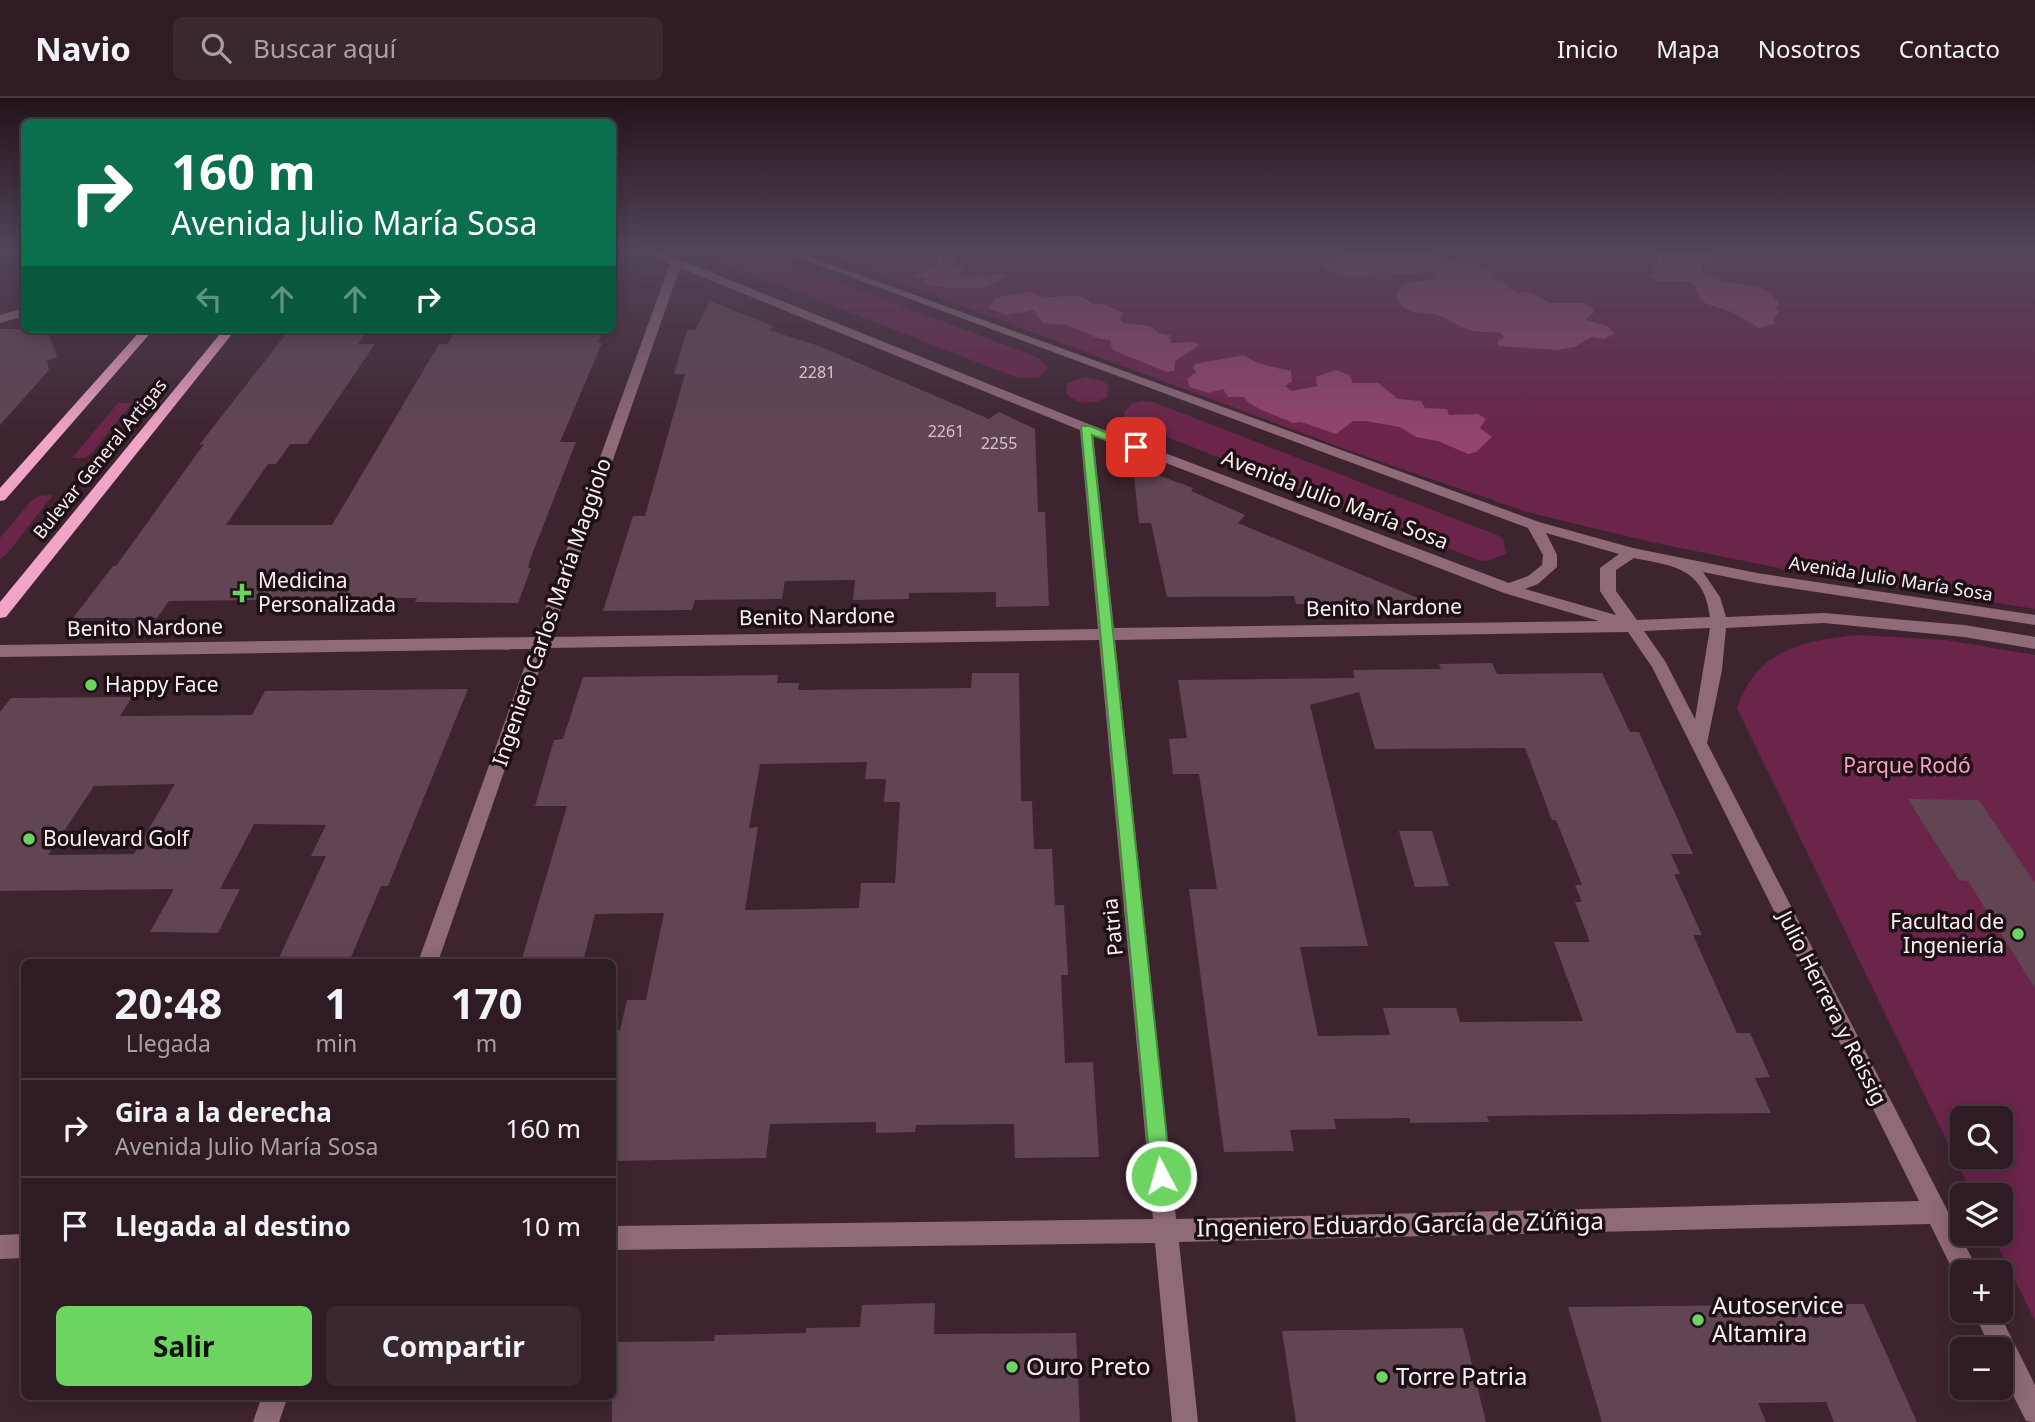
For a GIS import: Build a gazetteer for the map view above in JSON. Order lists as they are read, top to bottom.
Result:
{
  "streets": {
    "main road": ["Bulevar General Artigas"],
    "street": [
      "Avenida Julio María Sosa",
      "Benito Nardone",
      "Ingeniero Carlos María Maggiolo",
      "Patria",
      "Julio Herrera y Reissig",
      "Ingeniero Eduardo García de Zúñiga"
    ]
  },
  "crossings": [
    ["Avenida Julio María Sosa", "Benito Nardone"],
    ["Avenida Julio María Sosa", "Patria"],
    ["Avenida Julio María Sosa", "Julio Herrera y Reissig"],
    ["Benito Nardone", "Ingeniero Carlos María Maggiolo"],
    ["Benito Nardone", "Patria"],
    ["Benito Nardone", "Julio Herrera y Reissig"],
    ["Patria", "Ingeniero Eduardo García de Zúñiga"],
    ["Julio Herrera y Reissig", "Ingeniero Eduardo García de Zúñiga"]
  ],
  "parks": ["Parque Rodó"],
  "places": {
    "health": ["Medicina Personalizada"],
    "other": [
      "Happy Face",
      "Boulevard Golf",
      "Facultad de Ingeniería",
      "Autoservice Altamira",
      "Ouro Preto",
      "Torre Patria"
    ]
  },
  "house_numbers": ["2281", "2261", "2255"],
  "page": {
    "header": "Navio",
    "search": "Buscar aquí",
    "nav": [
      "Inicio",
      "Mapa",
      "Nosotros",
      "Contacto"
    ],
    "turn": ["160 m", "Avenida Julio María Sosa"],
    "eta": [
      "20:48",
      "Llegada",
      "1",
      "min",
      "170",
      "m"
    ],
    "list": [
      {
        "name": "Gira a la derecha",
        "note": "Avenida Julio María Sosa",
        "value": "160 m"
      },
      {
        "name": "Llegada al destino",
        "value": "10 m"
      }
    ],
    "map_buttons": ["+", "−"],
    "buttons": ["Salir", "Compartir"]
  }
}
